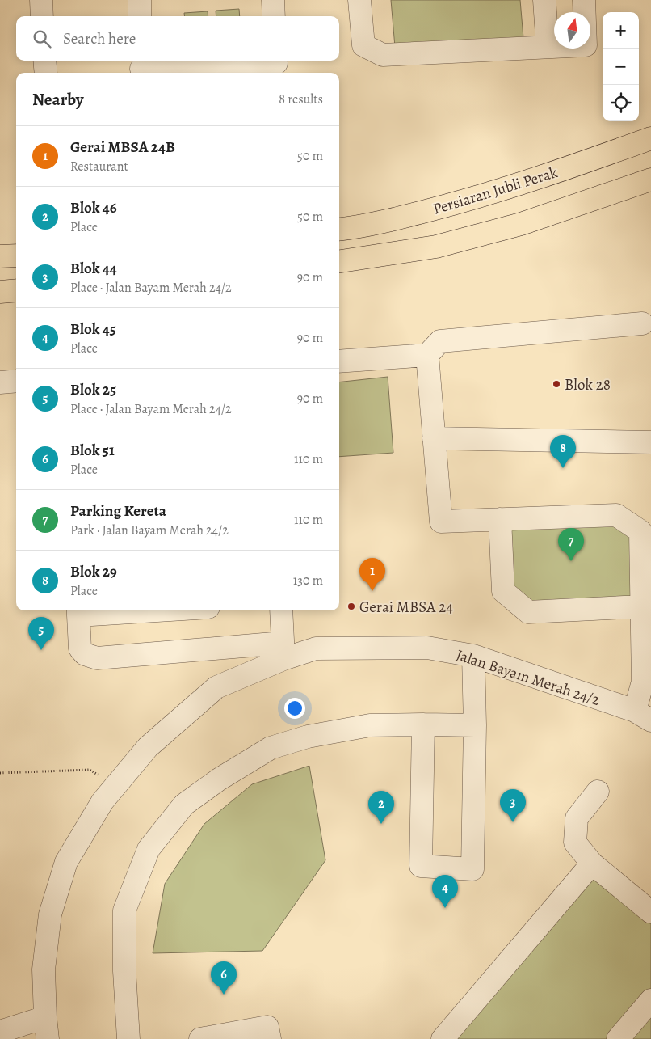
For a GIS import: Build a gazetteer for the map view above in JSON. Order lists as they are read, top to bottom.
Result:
{
  "streets": {
    "main road": ["Persiaran Jubli Perak"],
    "street": ["Jalan Bayam Merah 24/2"]
  },
  "places": ["Blok 28", "Gerai MBSA 24"],
  "north": "top",
  "page": {
    "map_buttons": ["+", "−"],
    "search": "Search here",
    "heading": ["Nearby", "8 results"],
    "list": [
      {
        "mark": "1",
        "name": "Gerai MBSA 24B",
        "note": "Restaurant",
        "value": "50 m"
      },
      {
        "mark": "2",
        "name": "Blok 46",
        "note": "Place",
        "value": "50 m"
      },
      {
        "mark": "3",
        "name": "Blok 44",
        "note": "Place · Jalan Bayam Merah 24/2",
        "value": "90 m"
      },
      {
        "mark": "4",
        "name": "Blok 45",
        "note": "Place",
        "value": "90 m"
      },
      {
        "mark": "5",
        "name": "Blok 25",
        "note": "Place · Jalan Bayam Merah 24/2",
        "value": "90 m"
      },
      {
        "mark": "6",
        "name": "Blok 51",
        "note": "Place",
        "value": "110 m"
      },
      {
        "mark": "7",
        "name": "Parking Kereta",
        "note": "Park · Jalan Bayam Merah 24/2",
        "value": "110 m"
      },
      {
        "mark": "8",
        "name": "Blok 29",
        "note": "Place",
        "value": "130 m"
      }
    ],
    "pins": [
      "8",
      "7",
      "1",
      "5",
      "3",
      "2",
      "4",
      "6"
    ]
  }
}
